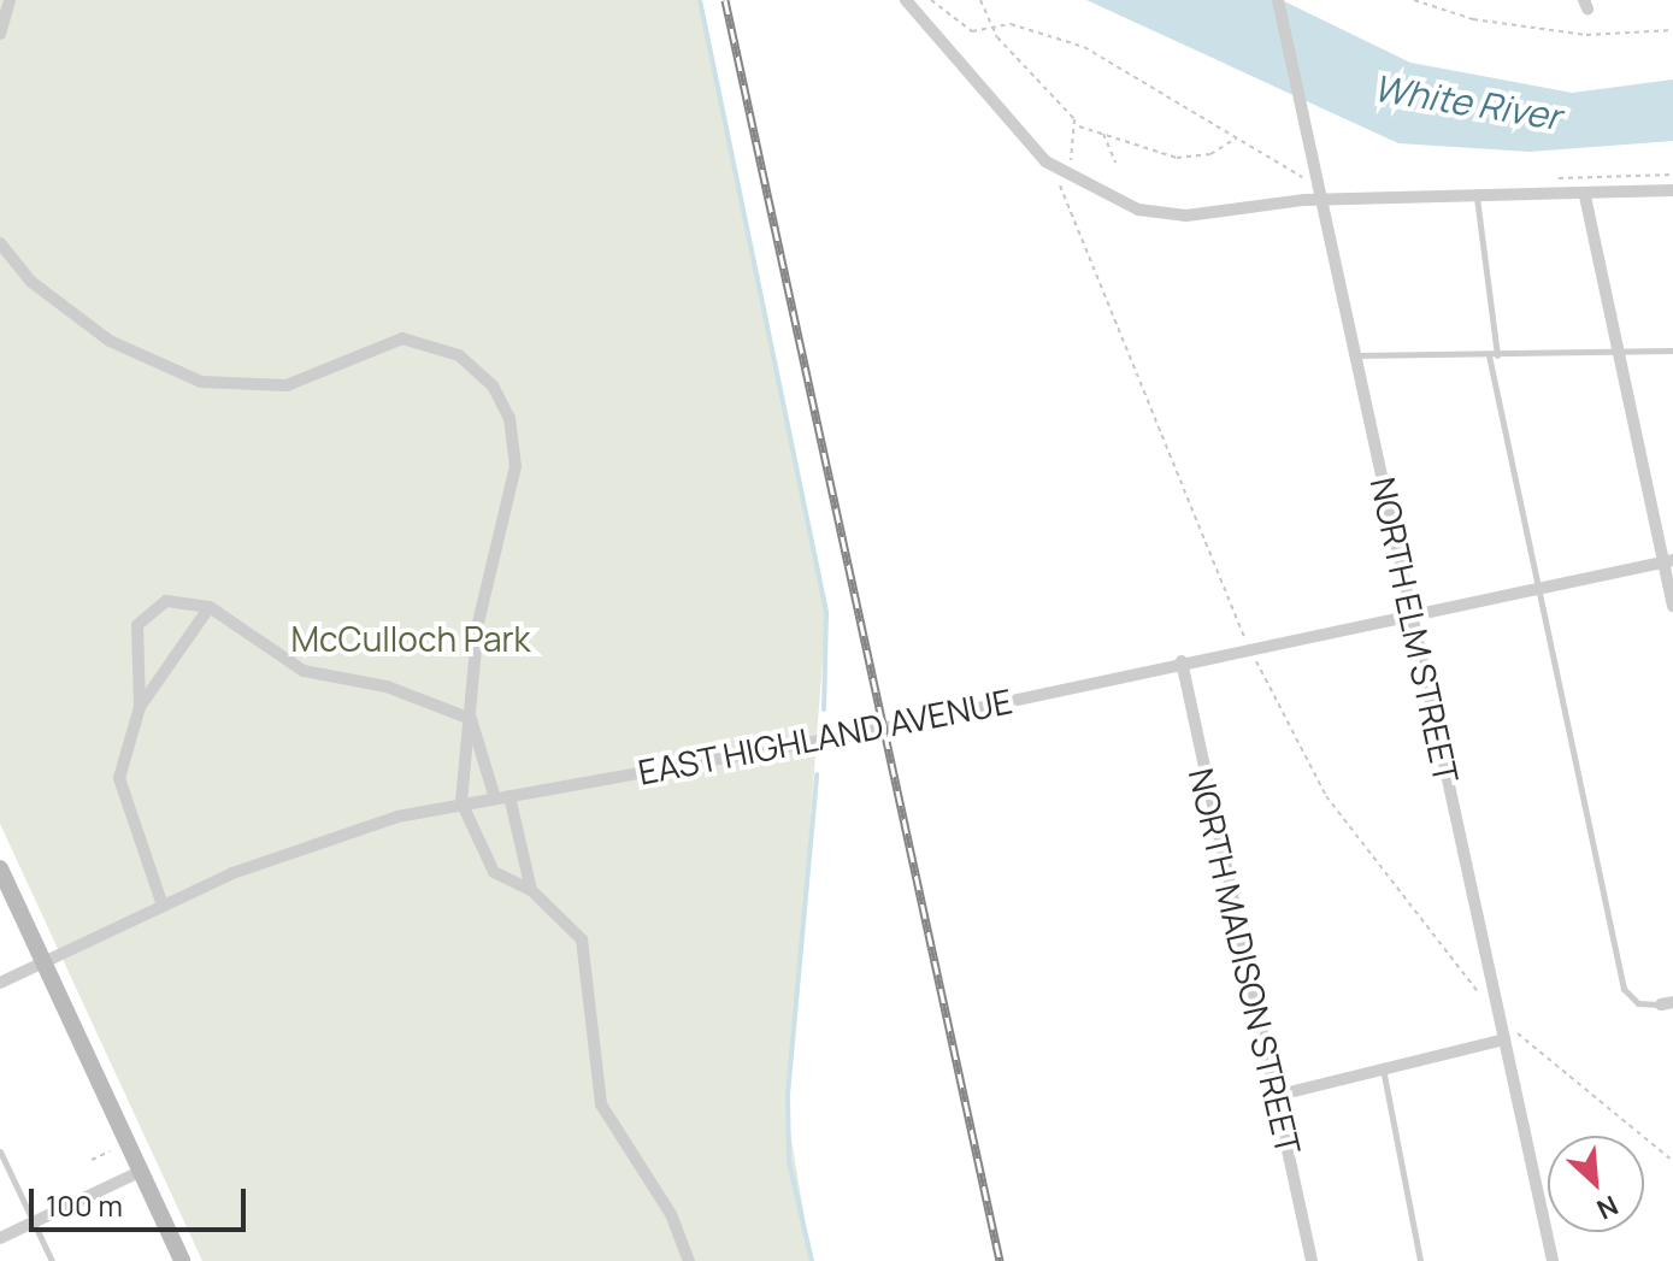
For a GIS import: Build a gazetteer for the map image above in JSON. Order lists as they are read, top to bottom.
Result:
{
  "streets": {
    "street": ["NORTH ELM STREET", "EAST HIGHLAND AVENUE", "NORTH MADISON STREET"]
  },
  "crossings": [
    ["NORTH ELM STREET", "EAST HIGHLAND AVENUE"],
    ["EAST HIGHLAND AVENUE", "NORTH MADISON STREET"]
  ],
  "water": ["White River"],
  "parks": ["McCulloch Park"],
  "scale_bar": "100 m",
  "north": "bottom right"
}
